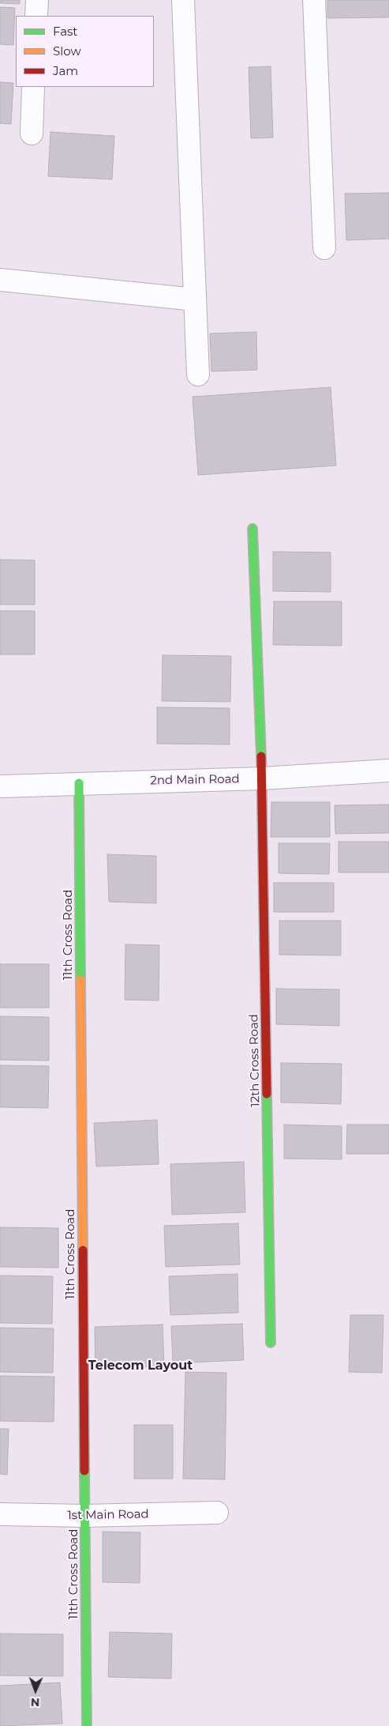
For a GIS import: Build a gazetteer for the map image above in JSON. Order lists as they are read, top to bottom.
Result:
{
  "streets": {
    "street": [
      "2nd Main Road",
      "11th Cross Road",
      "12th Cross Road",
      "1st Main Road"
    ]
  },
  "crossings": [
    ["2nd Main Road", "11th Cross Road"],
    ["2nd Main Road", "12th Cross Road"],
    ["11th Cross Road", "1st Main Road"]
  ],
  "districts": ["Telecom Layout"],
  "legend": ["Fast", "Slow", "Jam"],
  "north": "bottom"
}
